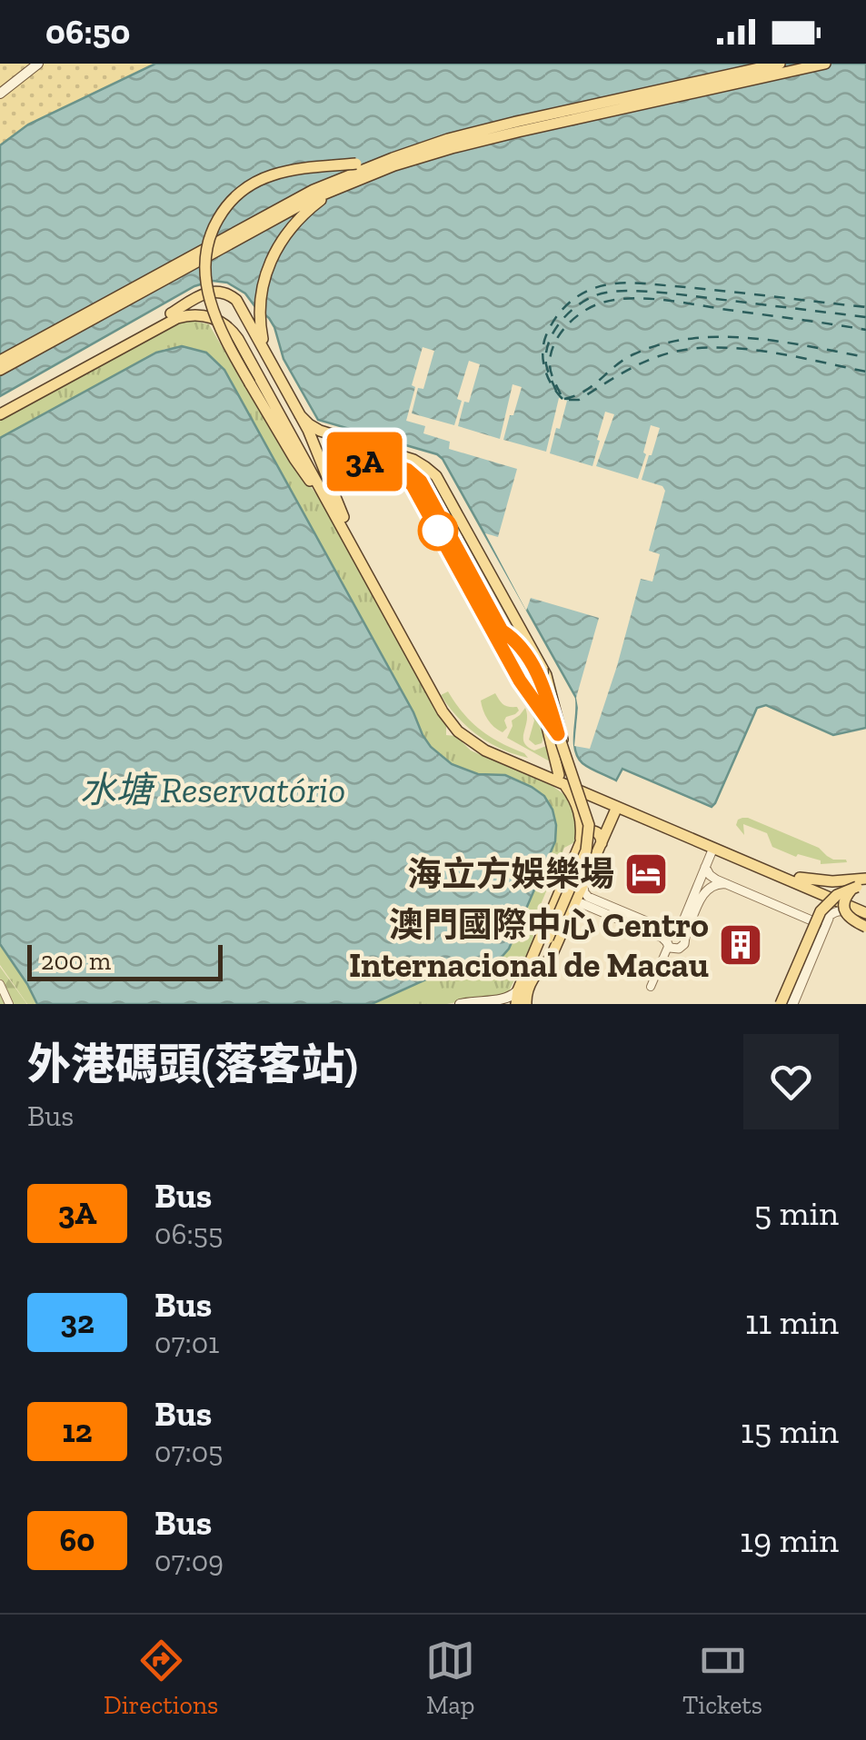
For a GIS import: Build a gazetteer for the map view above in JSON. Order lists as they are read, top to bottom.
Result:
{
  "water": ["水塘 Reservatório"],
  "places": {
    "hotel": ["海立方娛樂場"],
    "building": ["澳門國際中心 Centro Internacional de Macau"]
  },
  "lines": ["bus line 3A"],
  "scale_bar": "200 m",
  "page": {
    "status": "06:50",
    "on_map": "3A",
    "scale": "200 m",
    "heading": ["外港碼頭(落客站)", "Bus"],
    "list": [
      {
        "mark": "3A",
        "name": "Bus",
        "note": "06:55",
        "value": "5 min"
      },
      {
        "mark": "32",
        "name": "Bus",
        "note": "07:01",
        "value": "11 min"
      },
      {
        "mark": "12",
        "name": "Bus",
        "note": "07:05",
        "value": "15 min"
      },
      {
        "mark": "60",
        "name": "Bus",
        "note": "07:09",
        "value": "19 min"
      }
    ],
    "tabs": ["Directions", "Map", "Tickets"]
  }
}
